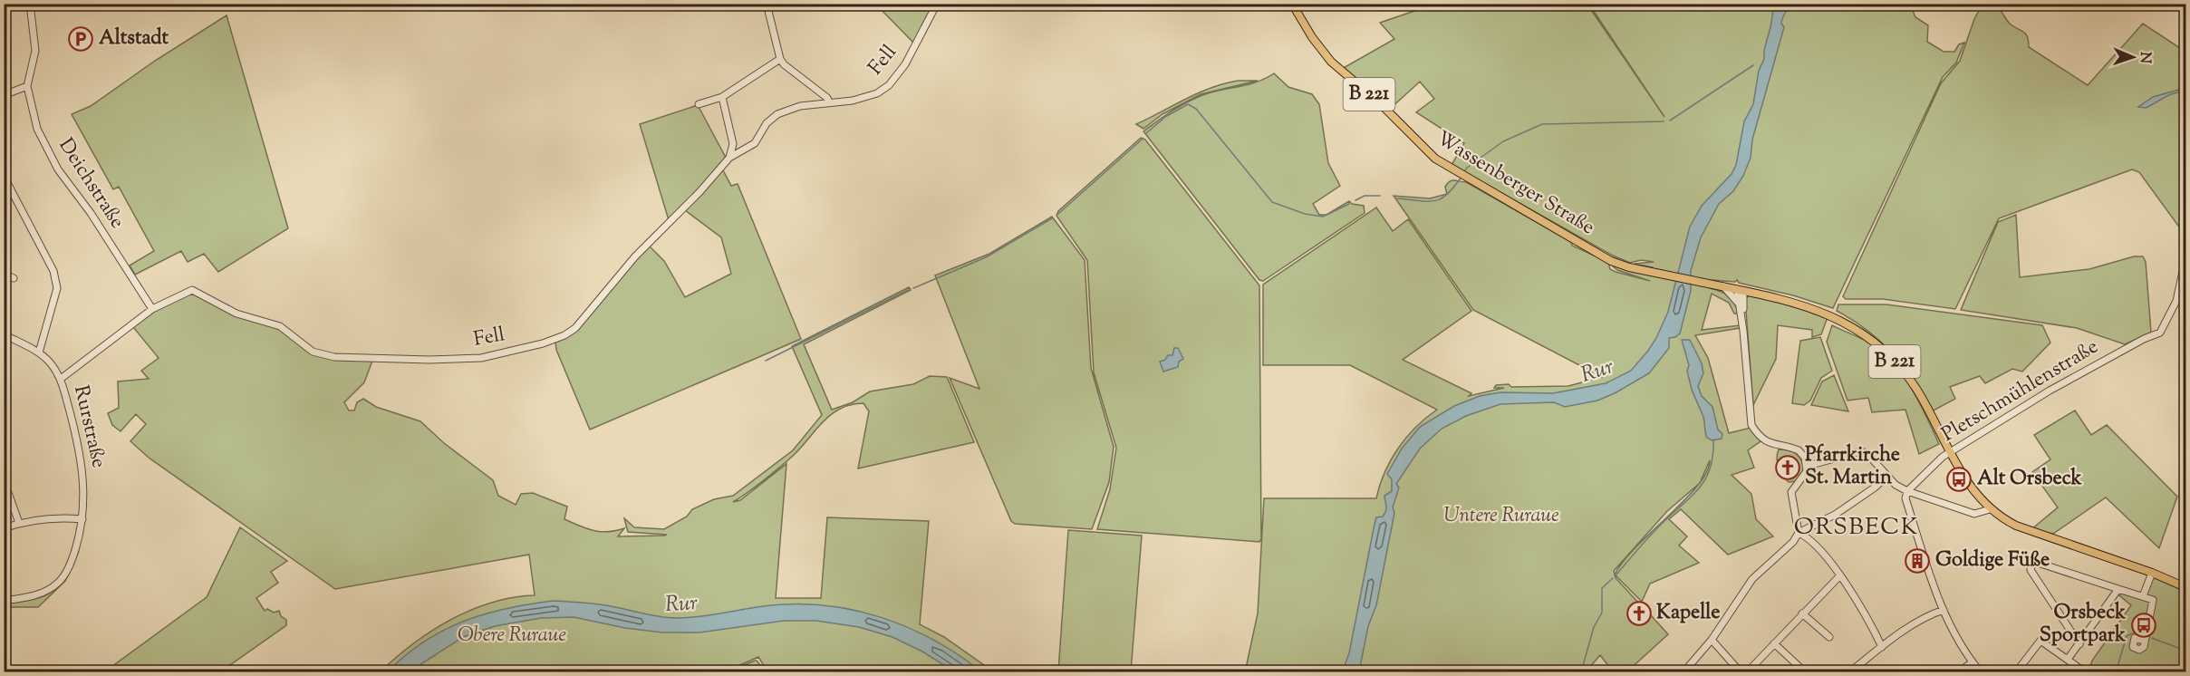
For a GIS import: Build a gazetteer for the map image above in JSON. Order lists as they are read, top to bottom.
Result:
{
  "streets": {
    "main road": ["B 221", "Wassenberger Straße"],
    "street": [
      "Fell",
      "Deichstraße",
      "Pletschmühlenstraße",
      "Rurstraße"
    ]
  },
  "crossings": [
    ["Fell", "Deichstraße"],
    ["B 221", "Wassenberger Straße"],
    ["B 221", "Pletschmühlenstraße"]
  ],
  "districts": ["ORSBECK"],
  "water": ["Rur"],
  "parks": ["Untere Ruraue", "Obere Ruraue"],
  "places": {
    "parking": ["Altstadt"],
    "church": ["Pfarrkirche St. Martin", "Kapelle"],
    "bus stop": ["Alt Orsbeck", "Orsbeck Sportpark"],
    "building": ["Goldige Füße"]
  },
  "north": "right"
}
